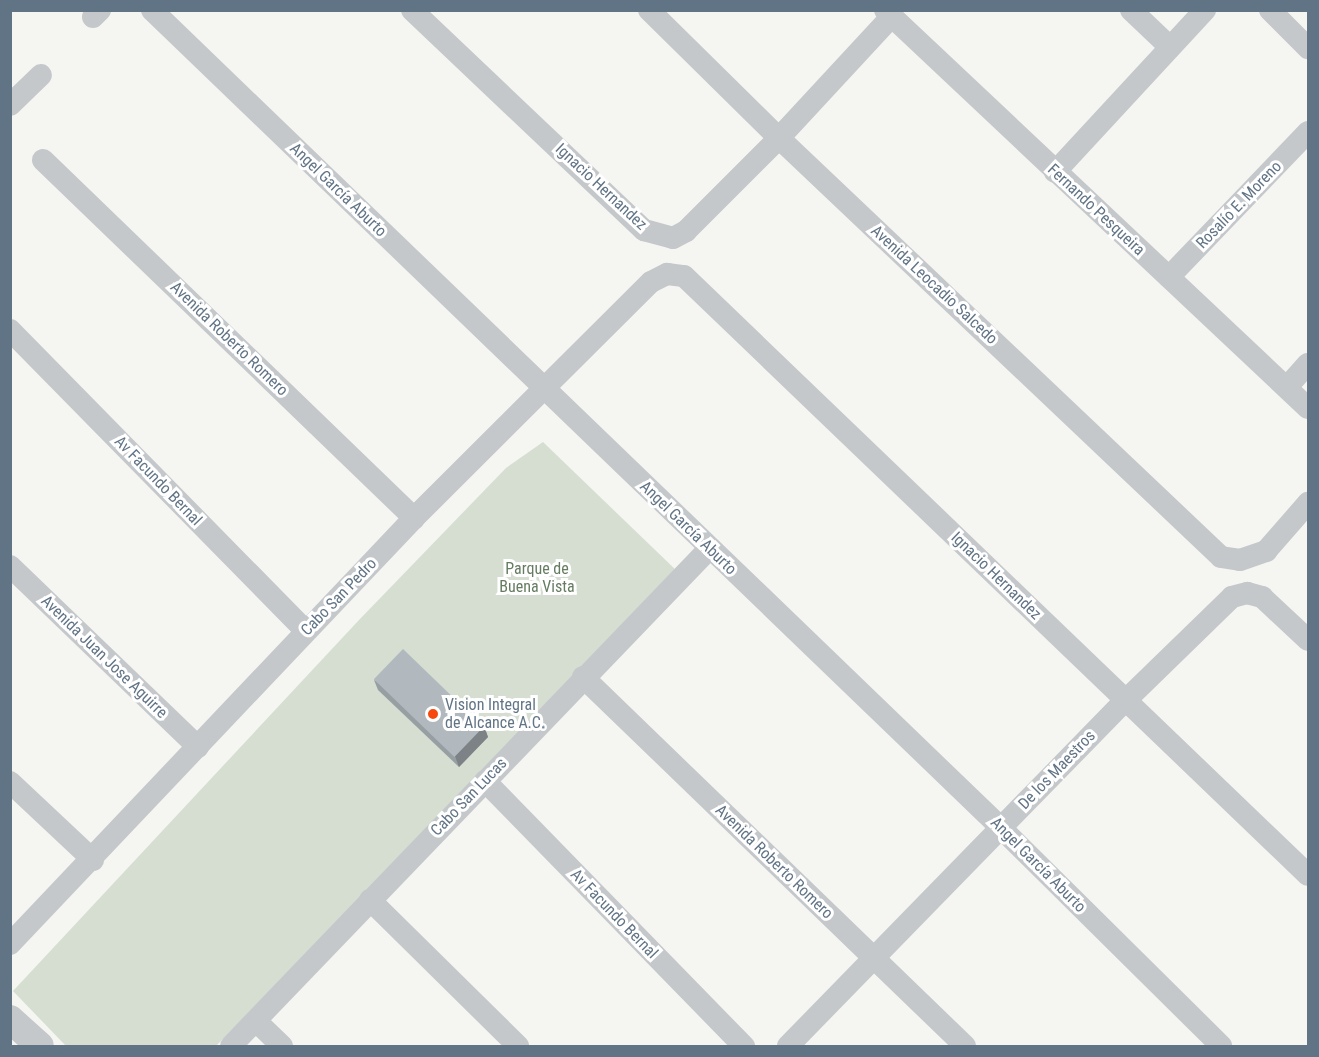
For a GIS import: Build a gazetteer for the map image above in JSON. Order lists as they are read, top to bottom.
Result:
{
  "streets": {
    "street": [
      "Ignacio Hernandez",
      "Angel García Aburto",
      "Rosalío E. Moreno",
      "Fernando Pesqueira",
      "Avenida Leocadio Salcedo",
      "Avenida Roberto Romero",
      "Av Facundo Bernal",
      "Cabo San Pedro",
      "Avenida Juan Jose Aguirre",
      "De los Maestros",
      "Cabo San Lucas"
    ]
  },
  "crossings": [
    ["Ignacio Hernandez", "Fernando Pesqueira"],
    ["Ignacio Hernandez", "Avenida Leocadio Salcedo"],
    ["Ignacio Hernandez", "Cabo San Pedro"],
    ["Ignacio Hernandez", "De los Maestros"],
    ["Angel García Aburto", "Cabo San Pedro"],
    ["Angel García Aburto", "De los Maestros"],
    ["Angel García Aburto", "Cabo San Lucas"],
    ["Rosalío E. Moreno", "Fernando Pesqueira"],
    ["Avenida Roberto Romero", "Cabo San Pedro"],
    ["Avenida Roberto Romero", "De los Maestros"],
    ["Avenida Roberto Romero", "Cabo San Lucas"],
    ["Av Facundo Bernal", "Cabo San Pedro"],
    ["Av Facundo Bernal", "Cabo San Lucas"],
    ["Cabo San Pedro", "Avenida Juan Jose Aguirre"]
  ],
  "parks": ["Parque de Buena Vista"],
  "places": ["Vision Integral de Alcance A.C."]
}
